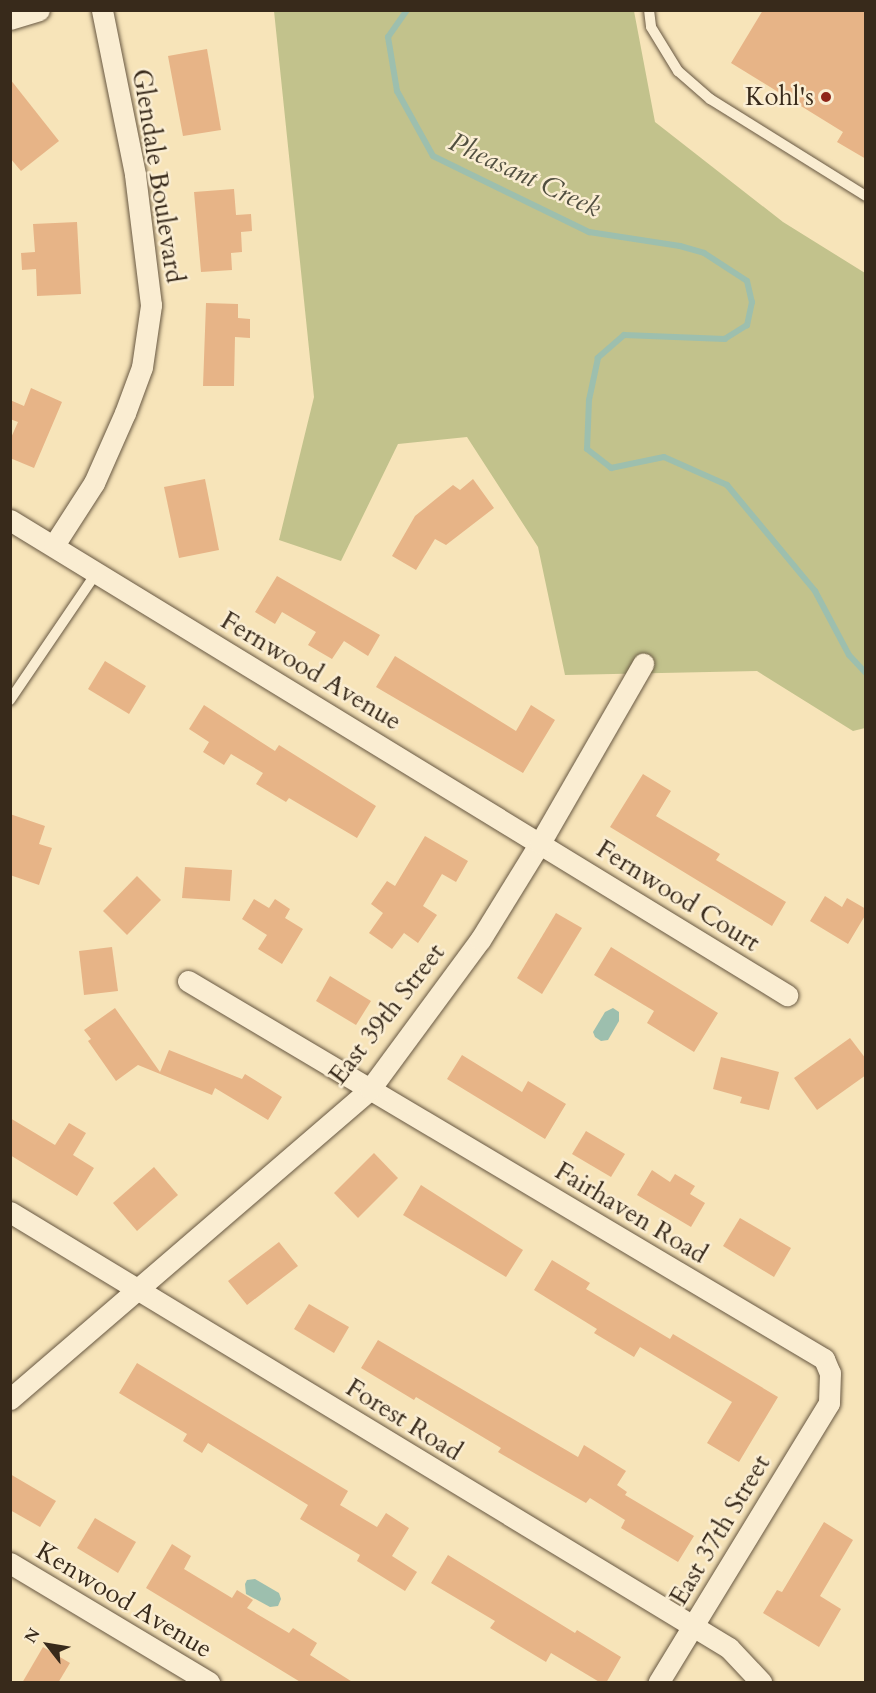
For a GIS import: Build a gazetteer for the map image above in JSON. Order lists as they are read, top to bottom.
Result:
{
  "streets": {
    "street": [
      "Glendale Boulevard",
      "Fernwood Avenue",
      "Fernwood Court",
      "East 39th Street",
      "Fairhaven Road",
      "Forest Road",
      "East 37th Street",
      "Kenwood Avenue"
    ]
  },
  "crossings": [
    ["Glendale Boulevard", "Fernwood Avenue"],
    ["Fernwood Avenue", "Fernwood Court"],
    ["Fernwood Avenue", "East 39th Street"],
    ["Fernwood Court", "East 39th Street"],
    ["East 39th Street", "Fairhaven Road"],
    ["East 39th Street", "Forest Road"],
    ["Fairhaven Road", "East 37th Street"],
    ["Forest Road", "East 37th Street"]
  ],
  "water": ["Pheasant Creek"],
  "places": ["Kohl's"],
  "north": "top left"
}
